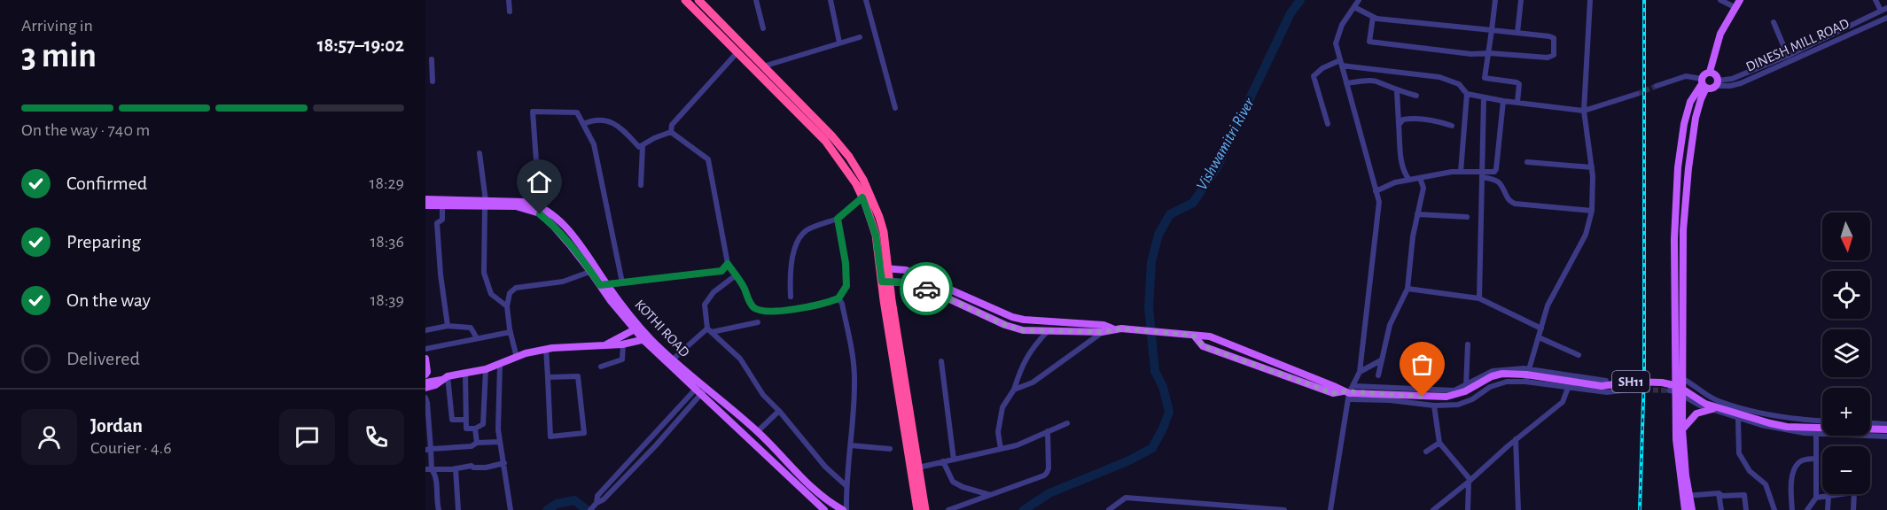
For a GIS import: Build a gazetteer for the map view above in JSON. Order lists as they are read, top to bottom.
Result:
{
  "streets": {
    "main road": ["KOTHI ROAD", "SH11"],
    "street": ["DINESH MILL ROAD"]
  },
  "water": ["Vishwamitri River"],
  "north": "bottom",
  "page": {
    "heading": ["3 min", "Arriving in", "18:57–19:02"],
    "panel": ["Jordan", "Courier · 4.6"],
    "bar": "On the way · 740 m",
    "list": [
      ["Confirmed", "18:29"],
      ["Preparing", "18:36"],
      ["On the way", "18:39"],
      "Delivered"
    ],
    "map_buttons": ["+", "−"]
  }
}
